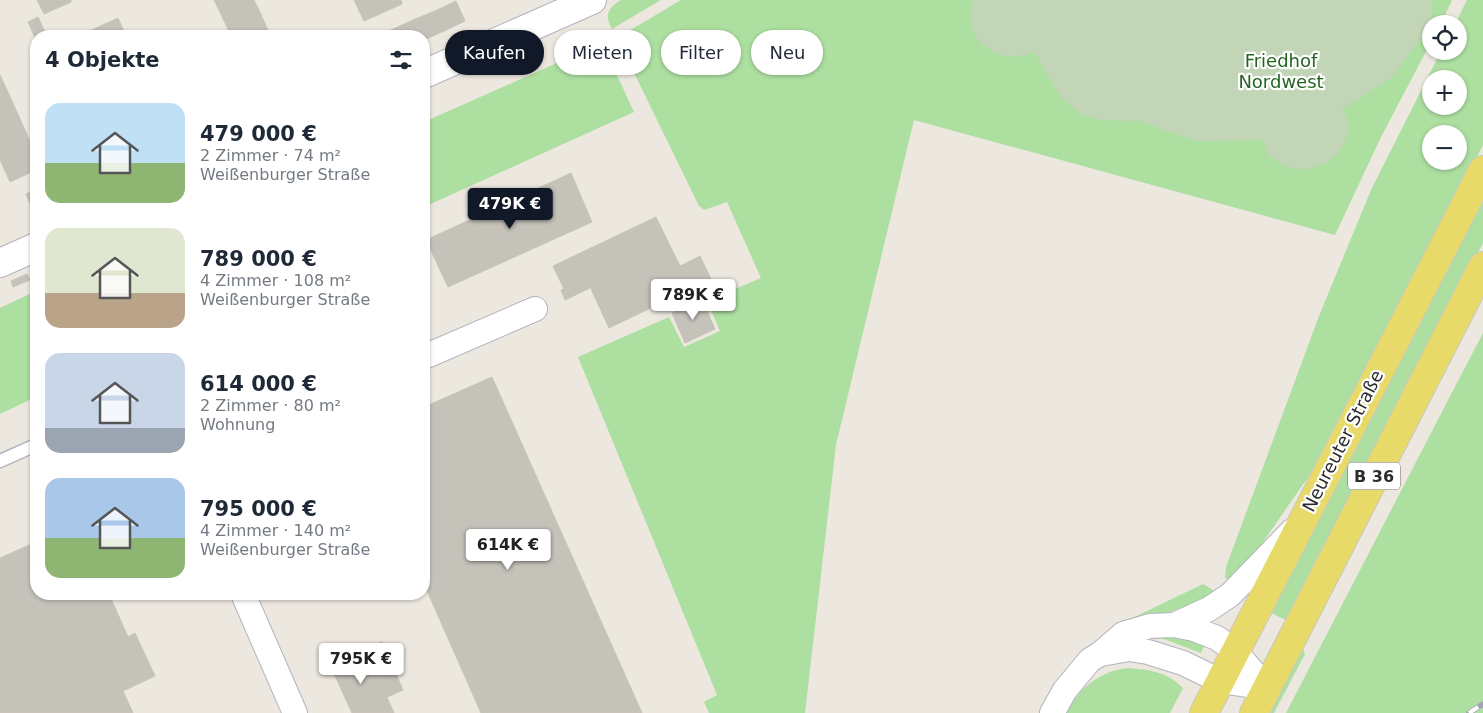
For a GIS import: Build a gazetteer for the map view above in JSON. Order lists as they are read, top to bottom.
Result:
{
  "streets": {
    "main road": ["Neureuter Straße", "B 36"]
  },
  "parks": ["Friedhof Nordwest"],
  "page": {
    "map_buttons": ["+", "−"],
    "chip": [
      "Kaufen",
      "Mieten",
      "Filter",
      "Neu"
    ],
    "heading": "4 Objekte",
    "list": [
      {
        "name": "479 000 €",
        "note": "2 Zimmer · 74 m² · Weißenburger Straße"
      },
      {
        "name": "789 000 €",
        "note": "4 Zimmer · 108 m² · Weißenburger Straße"
      },
      {
        "name": "614 000 €",
        "note": "2 Zimmer · 80 m² · Wohnung"
      },
      {
        "name": "795 000 €",
        "note": "4 Zimmer · 140 m² · Weißenburger Straße"
      }
    ],
    "price": [
      "479K €",
      "789K €",
      "614K €",
      "795K €"
    ]
  }
}
